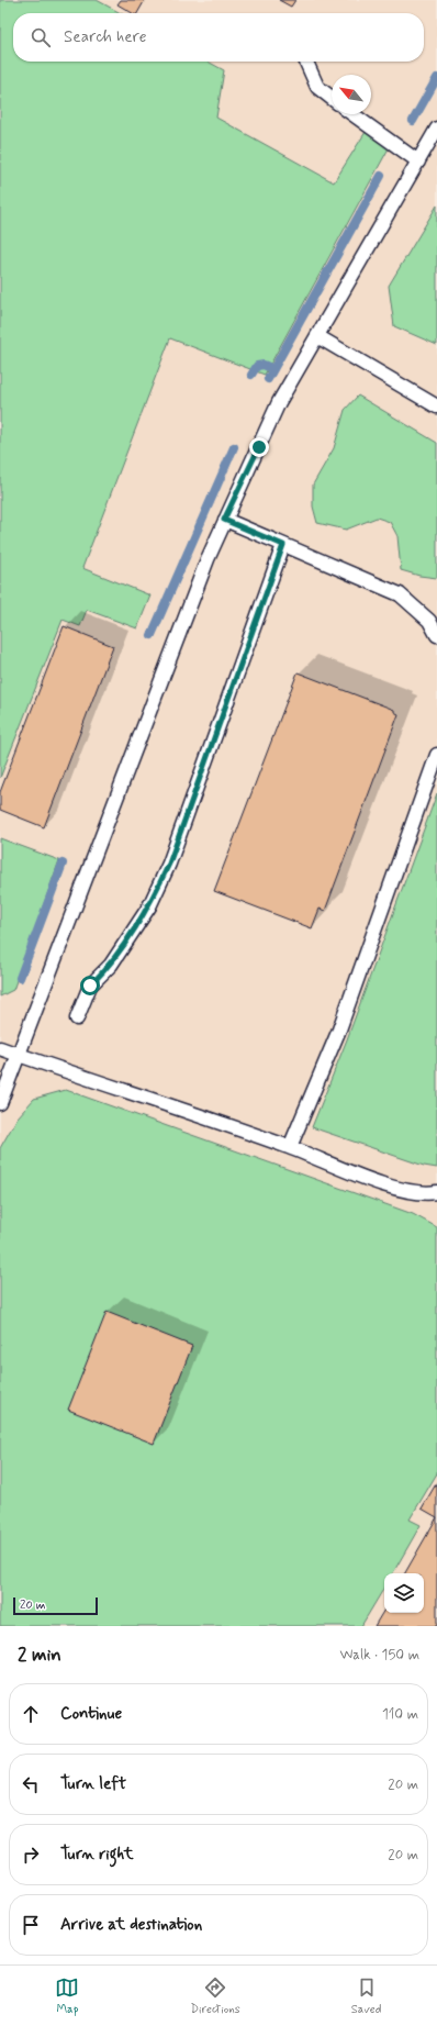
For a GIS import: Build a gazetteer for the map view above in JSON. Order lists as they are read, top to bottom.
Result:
{
  "scale_bar": "20 m",
  "north": "top left",
  "page": {
    "search": "Search here",
    "scale": "20 m",
    "heading": ["2 min", "Walk · 150 m"],
    "list": [
      ["Continue", "110 m"],
      ["Turn left", "20 m"],
      ["Turn right", "20 m"],
      "Arrive at destination"
    ],
    "nav": ["Map", "Directions", "Saved"]
  }
}
